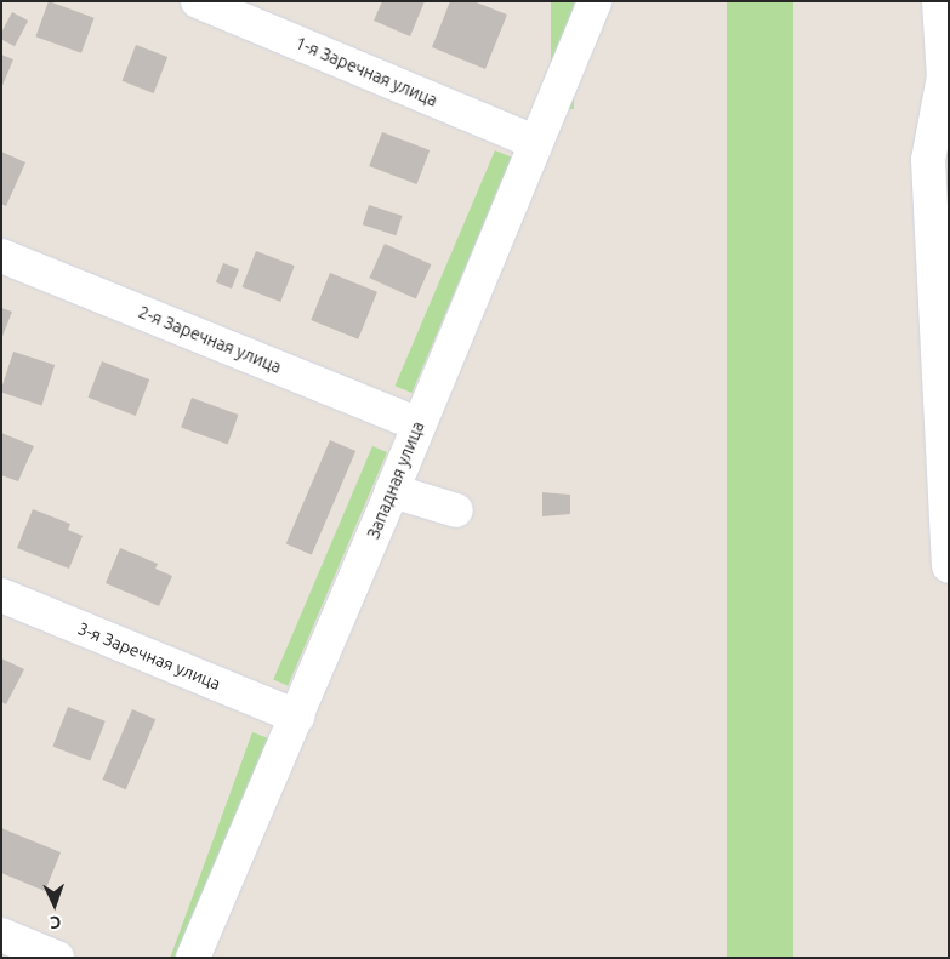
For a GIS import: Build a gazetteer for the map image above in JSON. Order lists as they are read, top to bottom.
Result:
{
  "streets": {
    "street": [
      "1-я Заречная улица",
      "2-я Заречная улица",
      "Западная улица",
      "3-я Заречная улица"
    ]
  },
  "crossings": [
    ["1-я Заречная улица", "Западная улица"],
    ["2-я Заречная улица", "Западная улица"],
    ["Западная улица", "3-я Заречная улица"]
  ],
  "north": "bottom"
}
